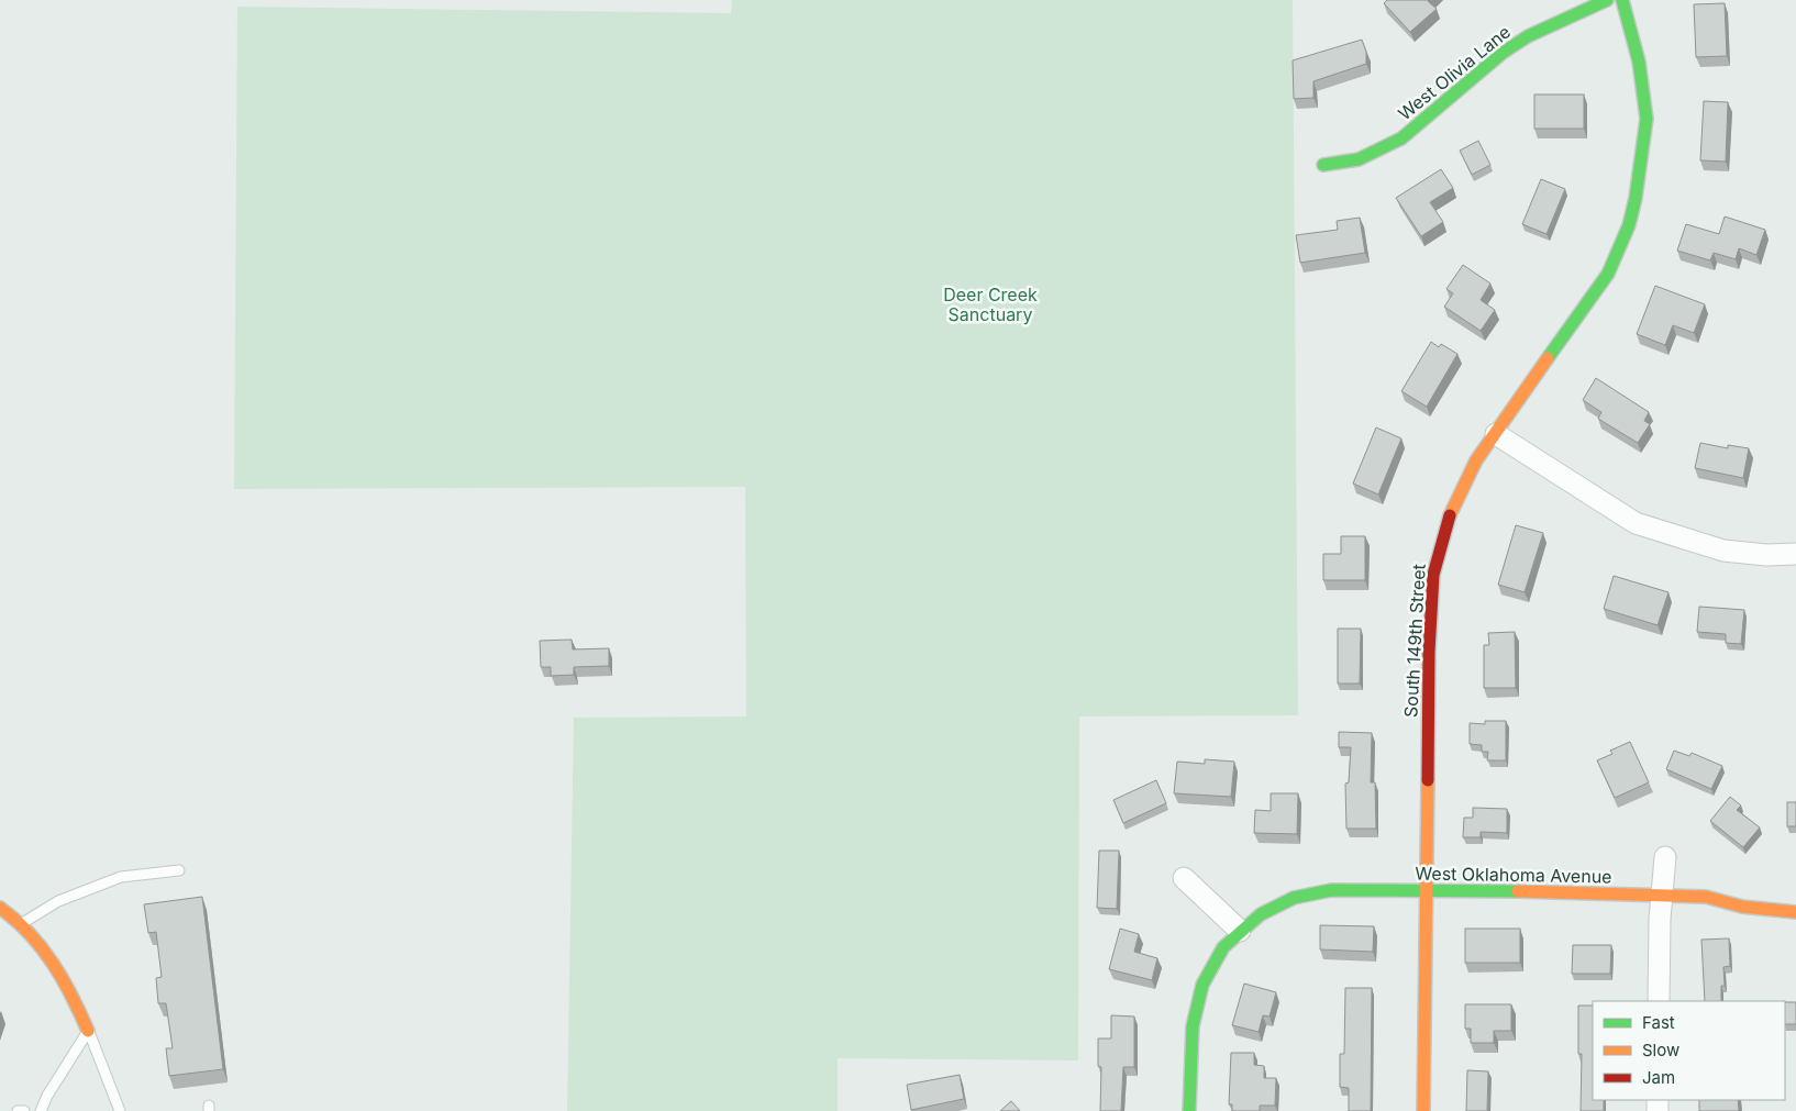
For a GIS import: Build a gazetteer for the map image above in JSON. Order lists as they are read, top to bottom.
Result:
{
  "streets": {
    "street": ["West Olivia Lane", "South 149th Street", "West Oklahoma Avenue"]
  },
  "crossings": [
    ["South 149th Street", "West Oklahoma Avenue"]
  ],
  "parks": ["Deer Creek Sanctuary"],
  "legend": ["Fast", "Slow", "Jam"]
}
